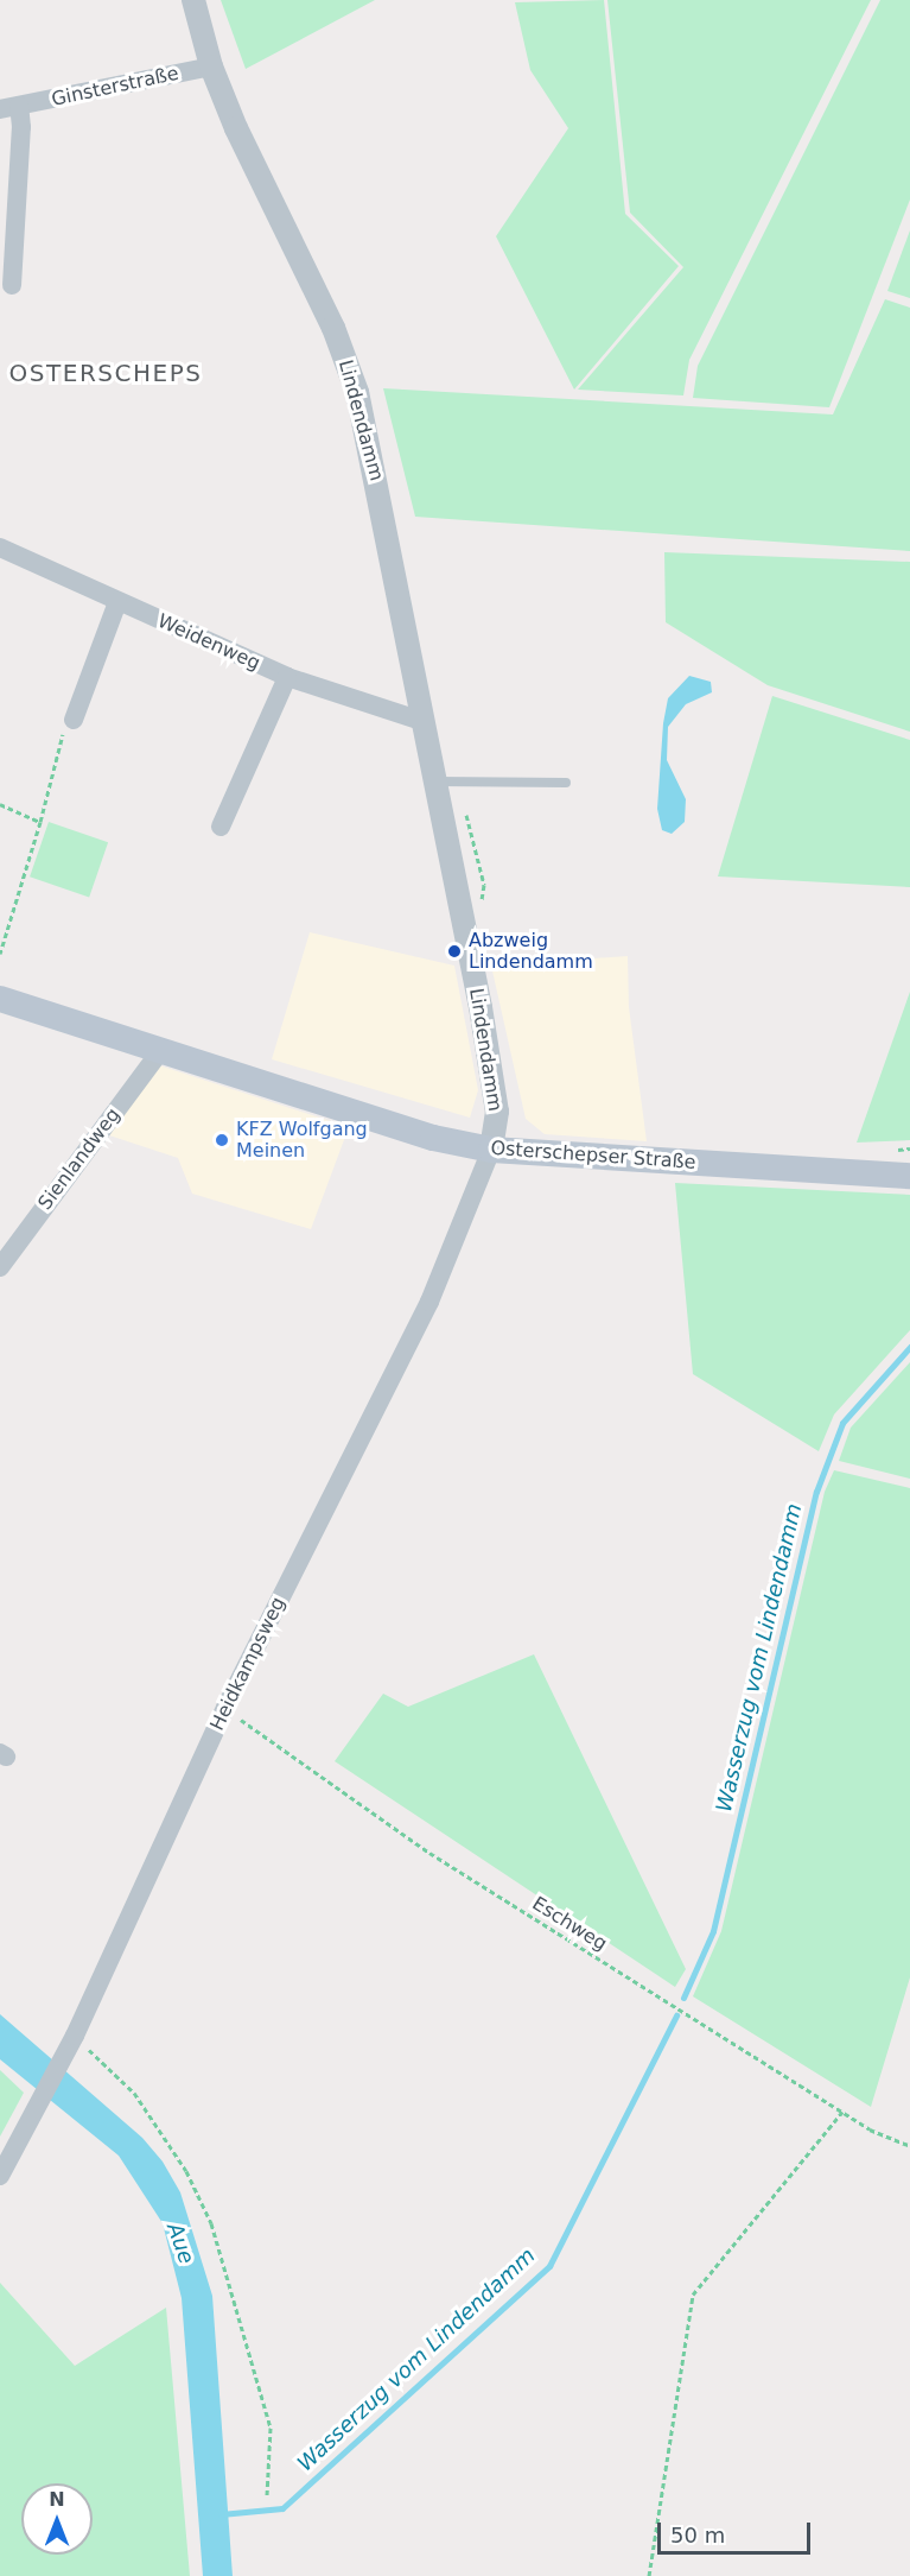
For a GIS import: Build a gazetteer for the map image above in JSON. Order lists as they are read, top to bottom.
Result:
{
  "streets": {
    "main road": ["Osterschepser Straße"],
    "street": [
      "Ginsterstraße",
      "Lindendamm",
      "Weidenweg",
      "Sienlandweg",
      "Heidkampsweg"
    ],
    "path": ["Eschweg"]
  },
  "crossings": [
    ["Ginsterstraße", "Lindendamm"],
    ["Lindendamm", "Weidenweg"],
    ["Lindendamm", "Osterschepser Straße"],
    ["Lindendamm", "Heidkampsweg"],
    ["Osterschepser Straße", "Sienlandweg"],
    ["Osterschepser Straße", "Heidkampsweg"],
    ["Heidkampsweg", "Eschweg"]
  ],
  "districts": ["OSTERSCHEPS"],
  "water": ["Wasserzug vom Lindendamm", "Aue"],
  "places": ["Abzweig Lindendamm", "KFZ Wolfgang Meinen"],
  "scale_bar": "50 m",
  "north": "top"
}
